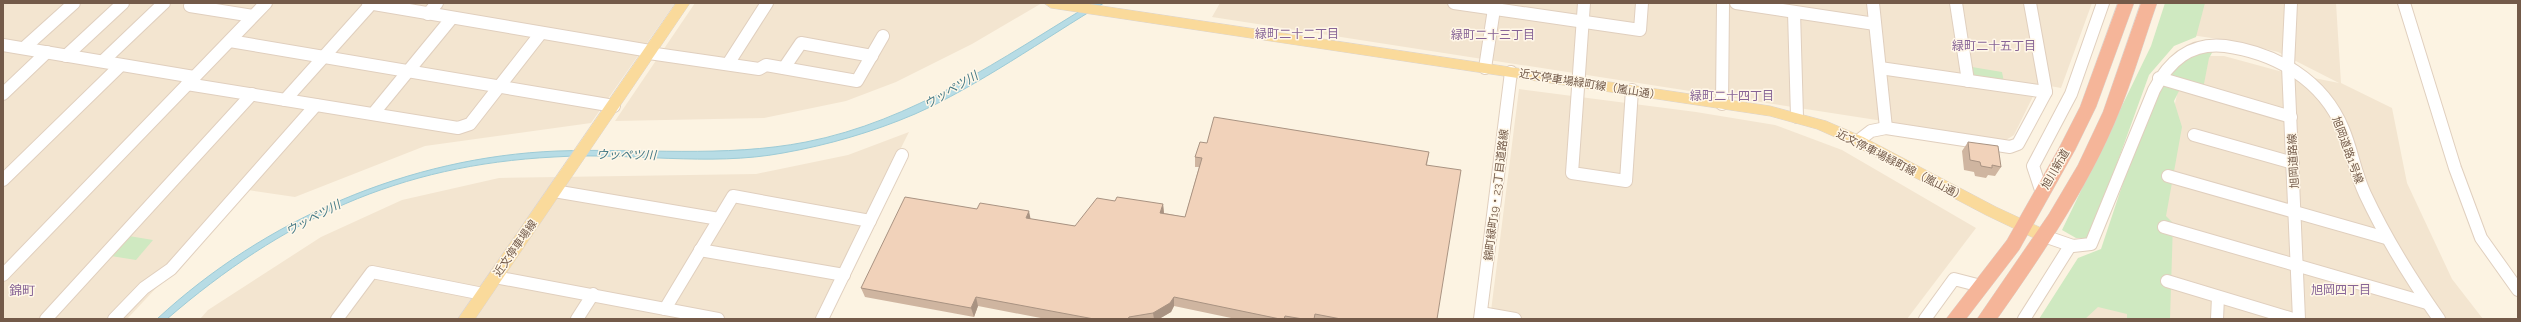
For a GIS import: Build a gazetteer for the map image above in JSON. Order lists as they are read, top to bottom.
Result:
{
  "streets": {
    "highway": ["旭川新道"],
    "main road": ["近文停車場緑町線（嵐山通）", "近文停車場線"],
    "street": ["旭岡道路1号線", "旭岡道路線", "錦町緑町19・23丁目道路線"]
  },
  "crossings": [
    ["近文停車場緑町線（嵐山通）", "旭岡道路1号線"],
    ["近文停車場緑町線（嵐山通）", "旭川新道"],
    ["近文停車場緑町線（嵐山通）", "錦町緑町19・23丁目道路線"],
    ["旭岡道路1号線", "旭岡道路線"]
  ],
  "districts": [
    "緑町二十二丁目",
    "緑町二十三丁目",
    "緑町二十五丁目",
    "緑町二十四丁目",
    "錦町",
    "旭岡四丁目"
  ],
  "water": ["ウッペツ川"]
}
